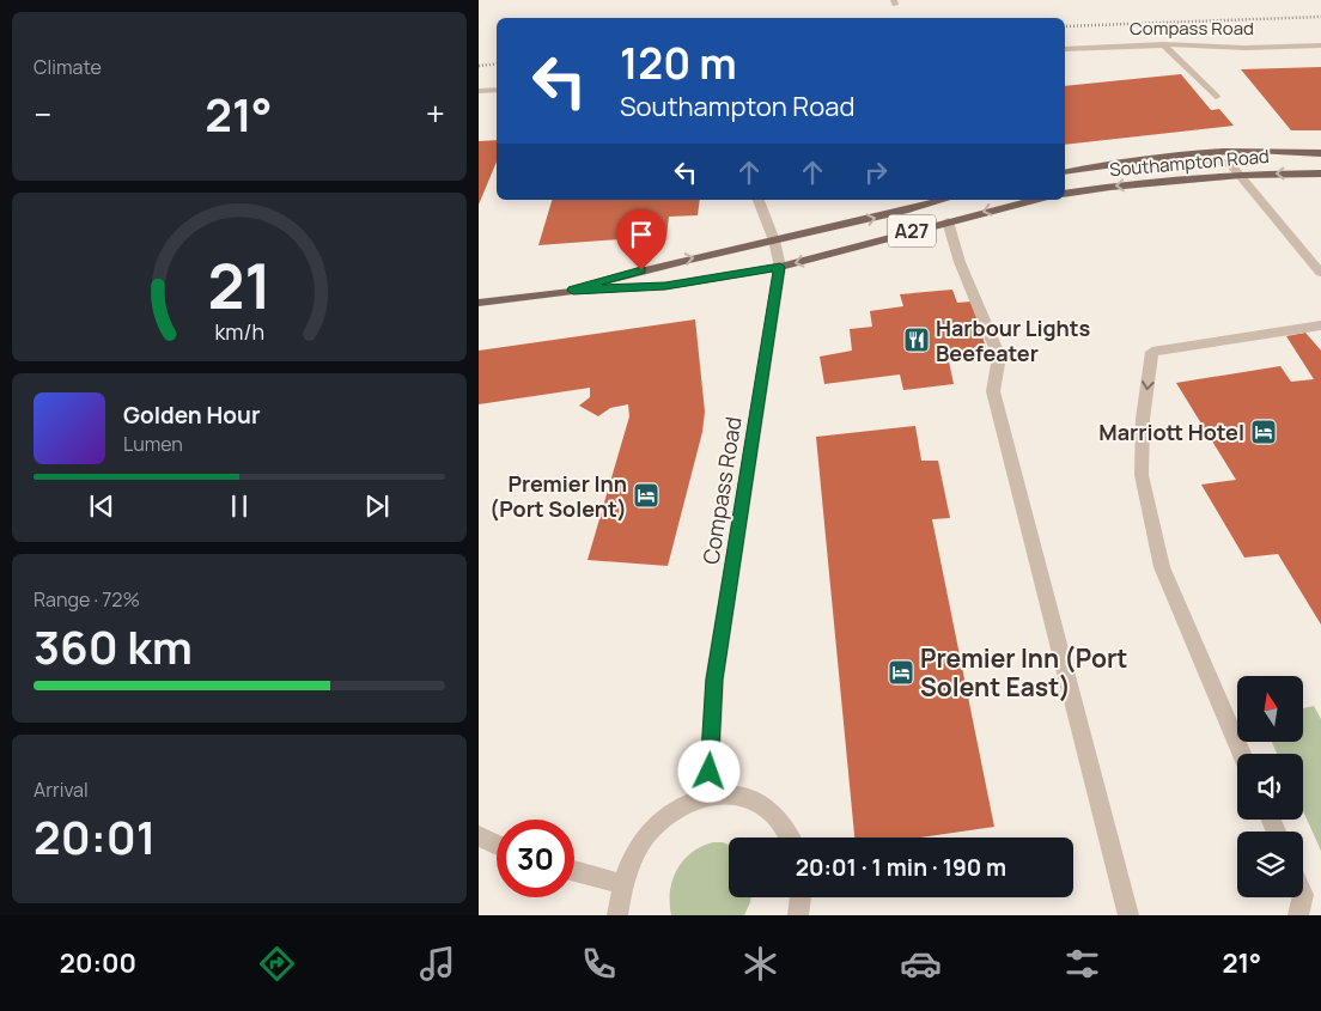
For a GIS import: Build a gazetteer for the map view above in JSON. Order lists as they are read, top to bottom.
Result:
{
  "streets": {
    "main road": ["Southampton Road", "A27"],
    "street": ["Compass Road"]
  },
  "crossings": [
    ["Compass Road", "A27"]
  ],
  "places": {
    "restaurant": ["Harbour Lights Beefeater"],
    "hotel": ["Marriott Hotel", "Premier Inn (Port Solent)", "Premier Inn (Port Solent East)"]
  },
  "north": "top",
  "page": {
    "tile": [
      "Climate",
      ["Range · 72%", "360 km"],
      ["Arrival", "20:01"]
    ],
    "turn": ["120 m", "Southampton Road"],
    "heat": ["−", "21°", "+"],
    "song": ["Golden Hour", "Lumen"],
    "limit": "30",
    "trip": "20:01 · 1 min · 190 m",
    "tabs": ["20:00", "21°"],
    "gauge": ["21", "km/h"]
  }
}
